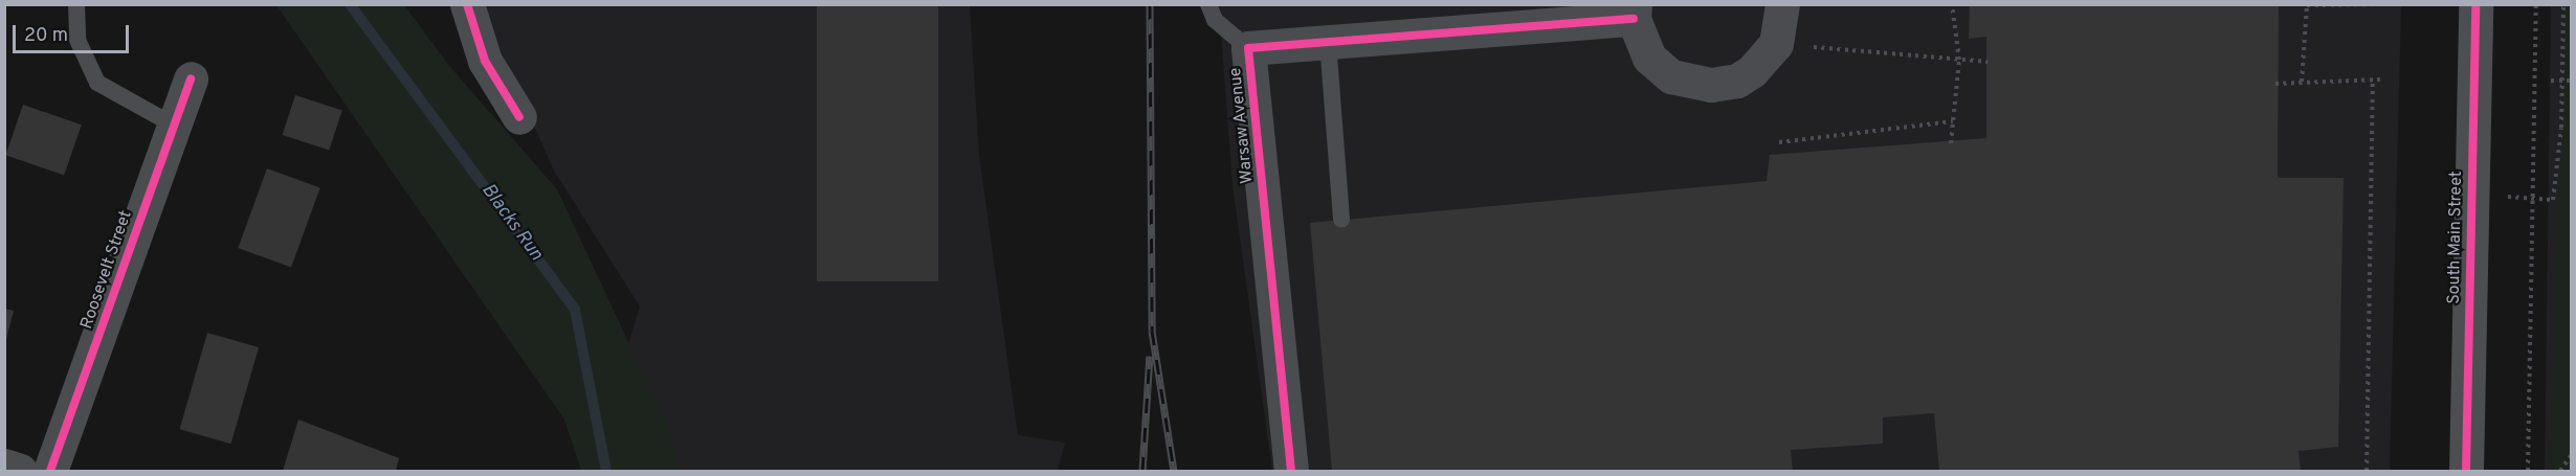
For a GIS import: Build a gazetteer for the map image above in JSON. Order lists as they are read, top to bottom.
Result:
{
  "streets": {
    "main road": ["South Main Street"],
    "street": ["Warsaw Avenue", "Roosevelt Street"]
  },
  "water": ["Blacks Run"],
  "scale_bar": "20 m"
}
